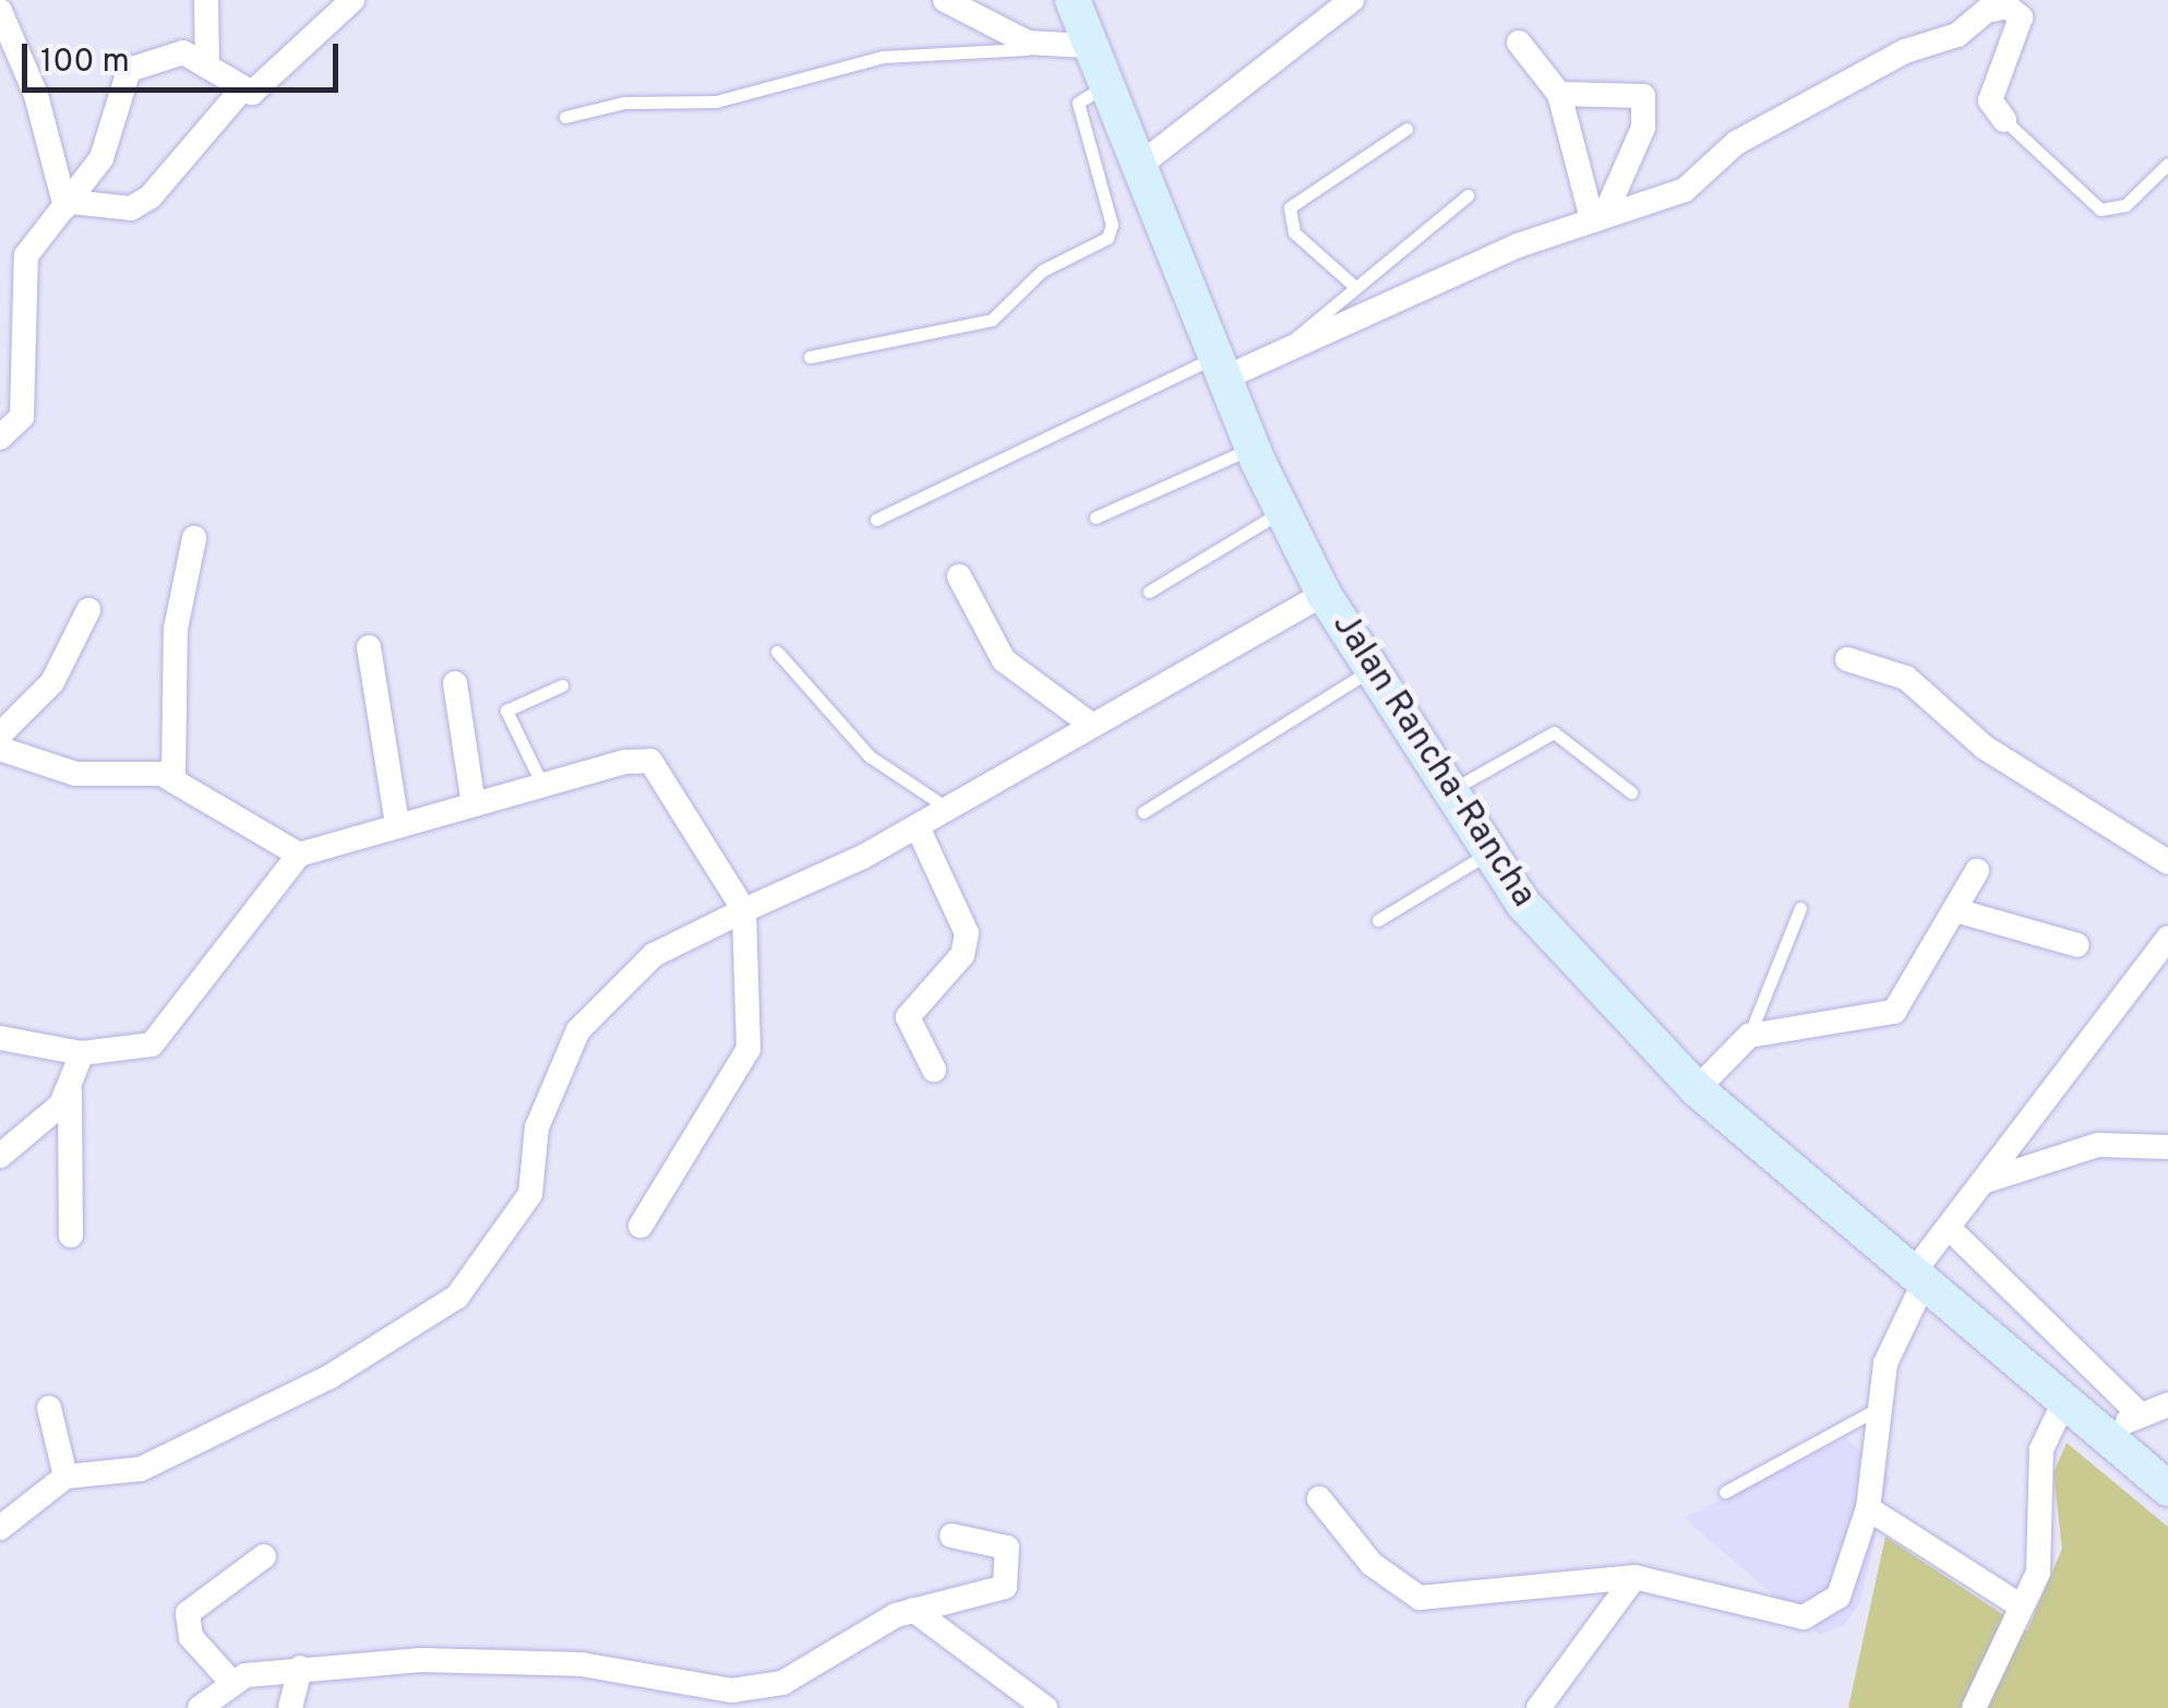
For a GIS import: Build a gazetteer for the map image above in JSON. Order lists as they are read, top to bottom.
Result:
{
  "streets": {
    "main road": ["Jalan Rancha-Rancha"]
  },
  "scale_bar": "100 m"
}
